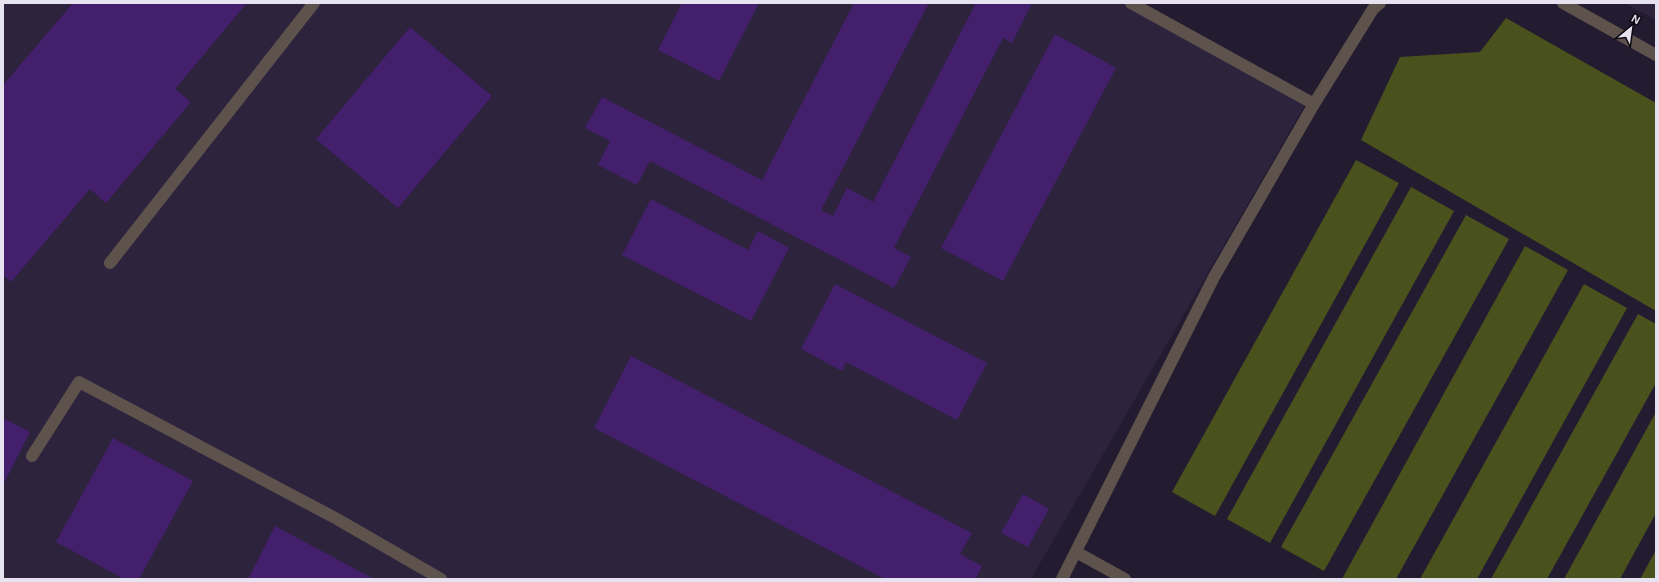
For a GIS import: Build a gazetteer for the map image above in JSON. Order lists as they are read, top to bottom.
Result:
{
  "north": "top right"
}
